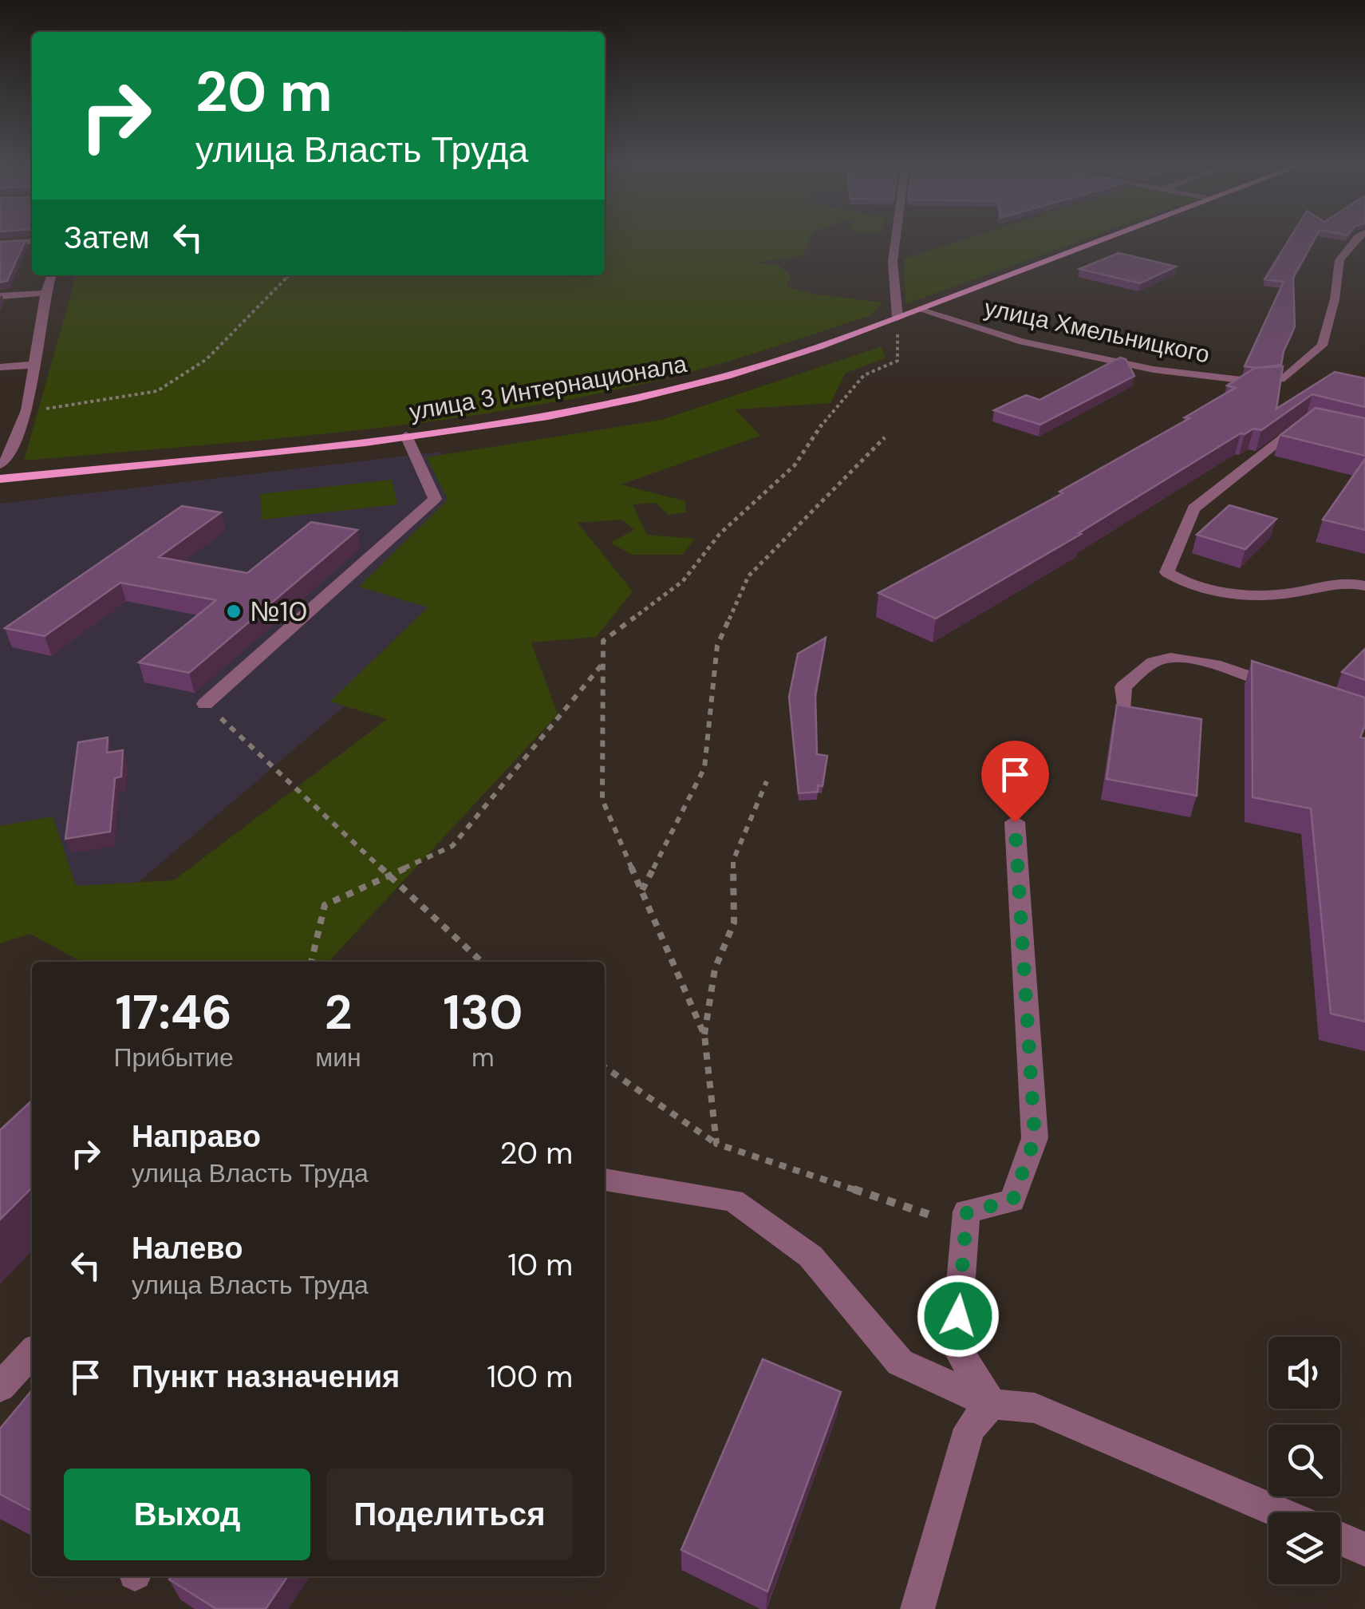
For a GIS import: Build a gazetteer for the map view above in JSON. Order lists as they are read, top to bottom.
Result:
{
  "streets": {
    "main road": ["улица 3 Интернационала"],
    "street": ["улица Хмельницкого"]
  },
  "crossings": [
    ["улица Хмельницкого", "улица 3 Интернационала"]
  ],
  "places": ["№10"],
  "page": {
    "turn": ["20 m", "улица Власть Труда"],
    "then": "Затем",
    "eta": [
      "17:46",
      "Прибытие",
      "2",
      "мин",
      "130",
      "m"
    ],
    "list": [
      {
        "name": "Направо",
        "note": "улица Власть Труда",
        "value": "20 m"
      },
      {
        "name": "Налево",
        "note": "улица Власть Труда",
        "value": "10 m"
      },
      {
        "name": "Пункт назначения",
        "value": "100 m"
      }
    ],
    "buttons": ["Выход", "Поделиться"]
  }
}
